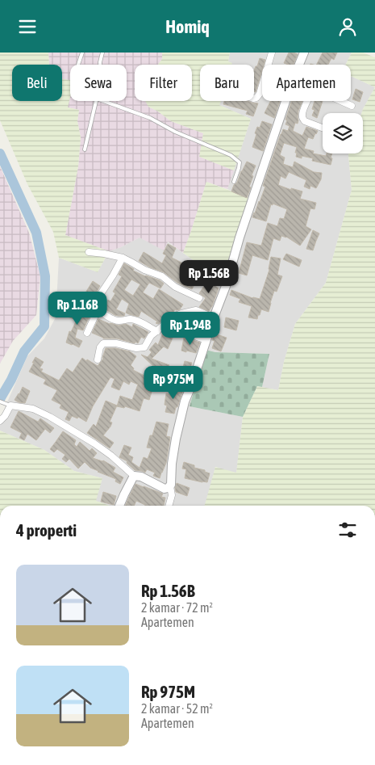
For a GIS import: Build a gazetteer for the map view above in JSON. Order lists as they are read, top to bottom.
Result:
{
  "page": {
    "header": "Homiq",
    "chip": [
      "Beli",
      "Sewa",
      "Filter",
      "Baru",
      "Apartemen"
    ],
    "price": [
      "Rp 1.56B",
      "Rp 1.16B",
      "Rp 1.94B",
      "Rp 975M"
    ],
    "heading": "4 properti",
    "list": [
      {
        "name": "Rp 1.56B",
        "note": "2 kamar · 72 m² · Apartemen"
      },
      {
        "name": "Rp 975M",
        "note": "2 kamar · 52 m² · Apartemen"
      }
    ]
  }
}
